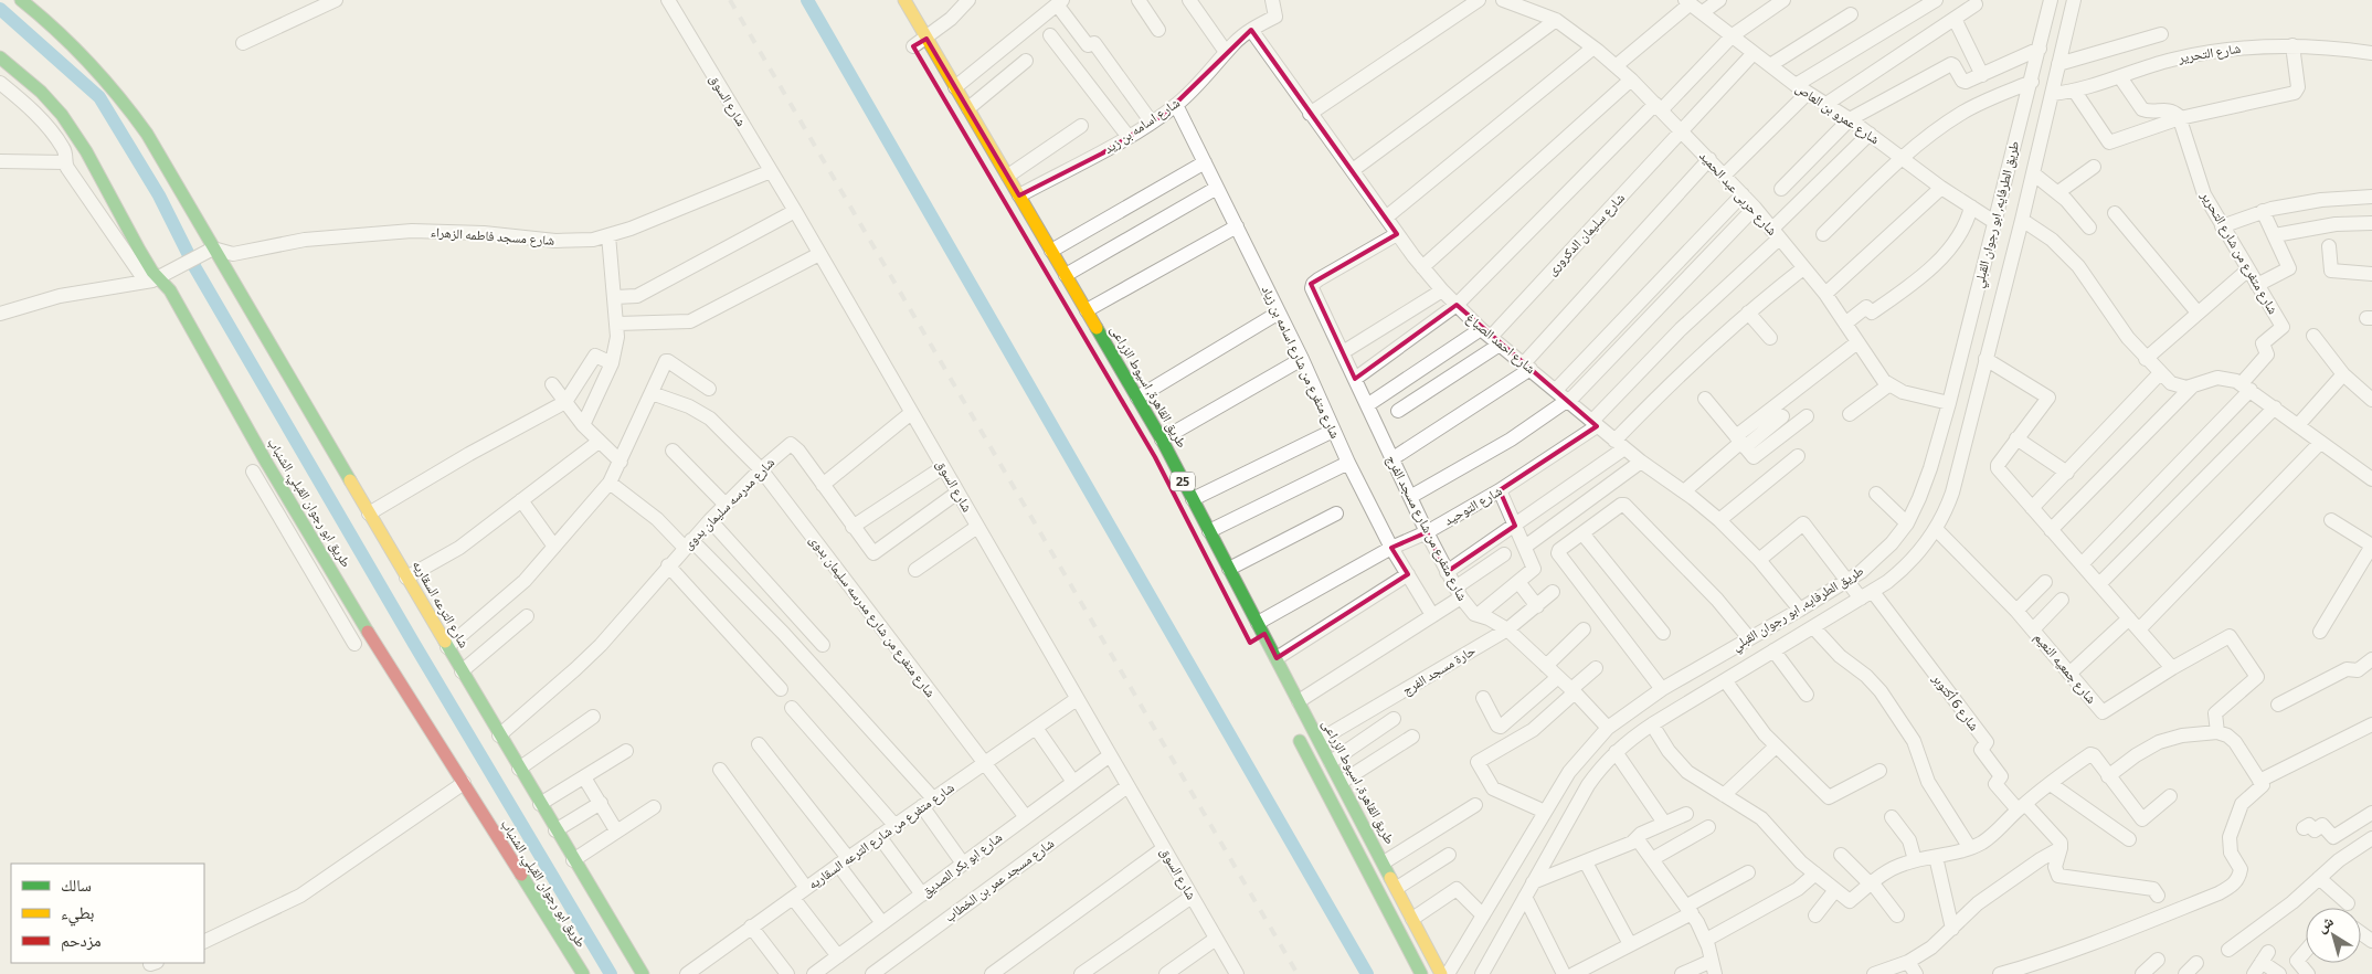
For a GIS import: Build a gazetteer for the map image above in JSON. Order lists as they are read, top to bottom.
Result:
{
  "streets": {
    "main road": [
      "طريق القاهرة, اسيوط الزراعى",
      "25",
      "طريق ابو رجوان القبلي, الشنباب",
      "شارع الترعه السقاريه"
    ],
    "street": [
      "شارع التحرير",
      "شارع السوق",
      "شارع عمرو بن العاص",
      "شارع اسامه بن زيد",
      "شارع حربى عبد الحميد",
      "طريق الطرفايه, ابو رجوان القبلي",
      "شارع سليمان الدكرورى",
      "شارع مسجد فاطمه الزهراء",
      "شارع متفرع من شارع التحرير",
      "شارع احمد الصباغ",
      "شارع متفرع من شارع اسامه بن زياد",
      "شارع مدرسه سليمان بدوى",
      "شارع التوحيد",
      "شارع متفرع من شارع مسجد الفرج",
      "شارع متفرع من شارع مدرسه سليمان بدوى",
      "شارع جمعيه النعيم",
      "حارة مسجد الفرج",
      "شارع 6 أكتوبر",
      "شارع متفرع من شارع الترعه السقاريه",
      "شارع ابو بكر الصديق",
      "شارع مسجد عمر بن الخطاب"
    ]
  },
  "crossings": [
    ["شارع التحرير", "طريق الطرفايه, ابو رجوان القبلي"],
    ["شارع السوق", "شارع مسجد فاطمه الزهراء"],
    ["شارع السوق", "شارع مدرسه سليمان بدوى"],
    ["شارع السوق", "شارع متفرع من شارع الترعه السقاريه"],
    ["شارع السوق", "شارع ابو بكر الصديق"],
    ["شارع السوق", "شارع مسجد عمر بن الخطاب"],
    ["شارع عمرو بن العاص", "طريق الطرفايه, ابو رجوان القبلي"],
    ["شارع عمرو بن العاص", "شارع سليمان الدكرورى"],
    ["شارع عمرو بن العاص", "شارع التوحيد"],
    ["شارع اسامه بن زيد", "شارع احمد الصباغ"],
    ["شارع اسامه بن زيد", "شارع متفرع من شارع اسامه بن زياد"],
    ["شارع اسامه بن زيد", "طريق القاهرة, اسيوط الزراعى"],
    ["شارع حربى عبد الحميد", "شارع سليمان الدكرورى"],
    ["شارع حربى عبد الحميد", "شارع التوحيد"],
    ["طريق الطرفايه, ابو رجوان القبلي", "شارع احمد الصباغ"],
    ["طريق الطرفايه, ابو رجوان القبلي", "شارع متفرع من شارع مسجد الفرج"],
    ["طريق الطرفايه, ابو رجوان القبلي", "شارع جمعيه النعيم"],
    ["طريق الطرفايه, ابو رجوان القبلي", "شارع 6 أكتوبر"],
    ["شارع سليمان الدكرورى", "شارع احمد الصباغ"],
    ["شارع مسجد فاطمه الزهراء", "شارع الترعه السقاريه"],
    ["شارع احمد الصباغ", "شارع التوحيد"],
    ["شارع احمد الصباغ", "شارع متفرع من شارع مسجد الفرج"],
    ["شارع متفرع من شارع اسامه بن زياد", "شارع التوحيد"],
    ["طريق القاهرة, اسيوط الزراعى", "شارع التوحيد"],
    ["طريق القاهرة, اسيوط الزراعى", "حارة مسجد الفرج"],
    ["شارع مدرسه سليمان بدوى", "شارع الترعه السقاريه"],
    ["شارع مدرسه سليمان بدوى", "شارع متفرع من شارع مدرسه سليمان بدوى"],
    ["شارع التوحيد", "شارع متفرع من شارع مسجد الفرج"],
    ["شارع متفرع من شارع مسجد الفرج", "حارة مسجد الفرج"],
    ["شارع متفرع من شارع مدرسه سليمان بدوى", "شارع متفرع من شارع الترعه السقاريه"],
    ["شارع متفرع من شارع مدرسه سليمان بدوى", "شارع ابو بكر الصديق"]
  ],
  "legend": ["سالك", "بطيء", "مزدحم"],
  "north": "top left"
}
